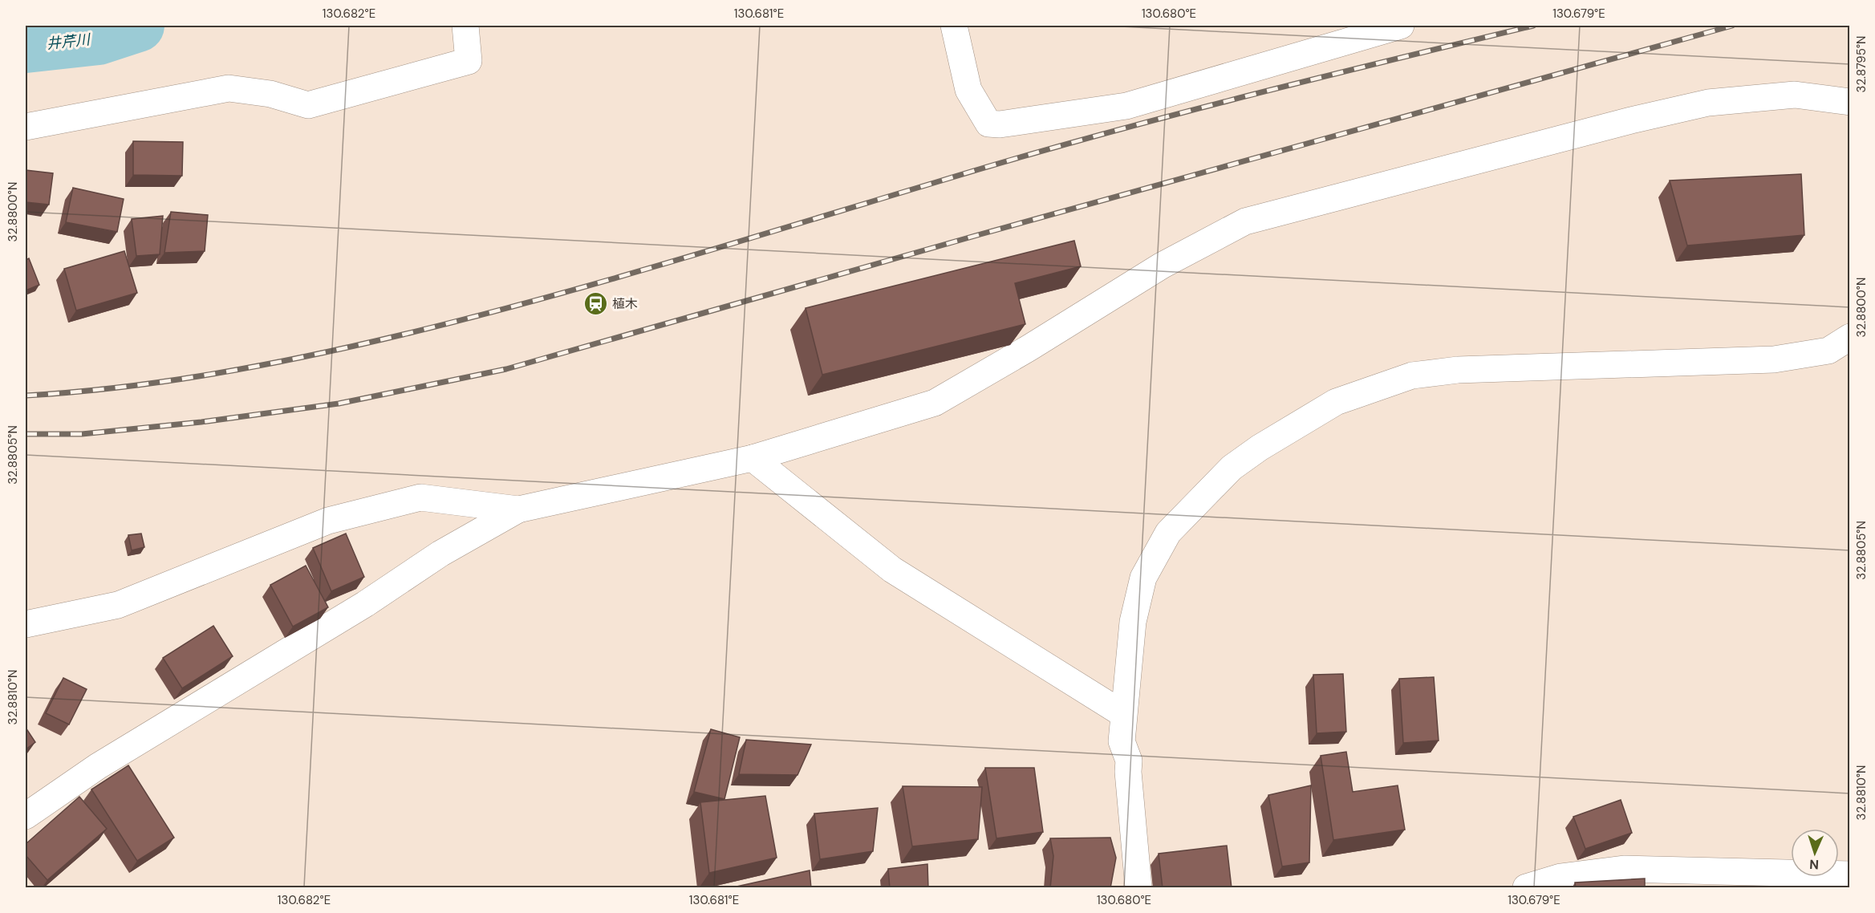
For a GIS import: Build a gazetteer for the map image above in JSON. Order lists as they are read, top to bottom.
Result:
{
  "water": ["井芹川"],
  "places": {
    "station": ["植木"]
  },
  "north": "bottom",
  "coordinates": [
    "130.682°E",
    "130.681°E",
    "130.680°E",
    "130.679°E",
    "32.8795°N",
    "32.8800°N",
    "32.8805°N",
    "32.8810°N"
  ]
}
